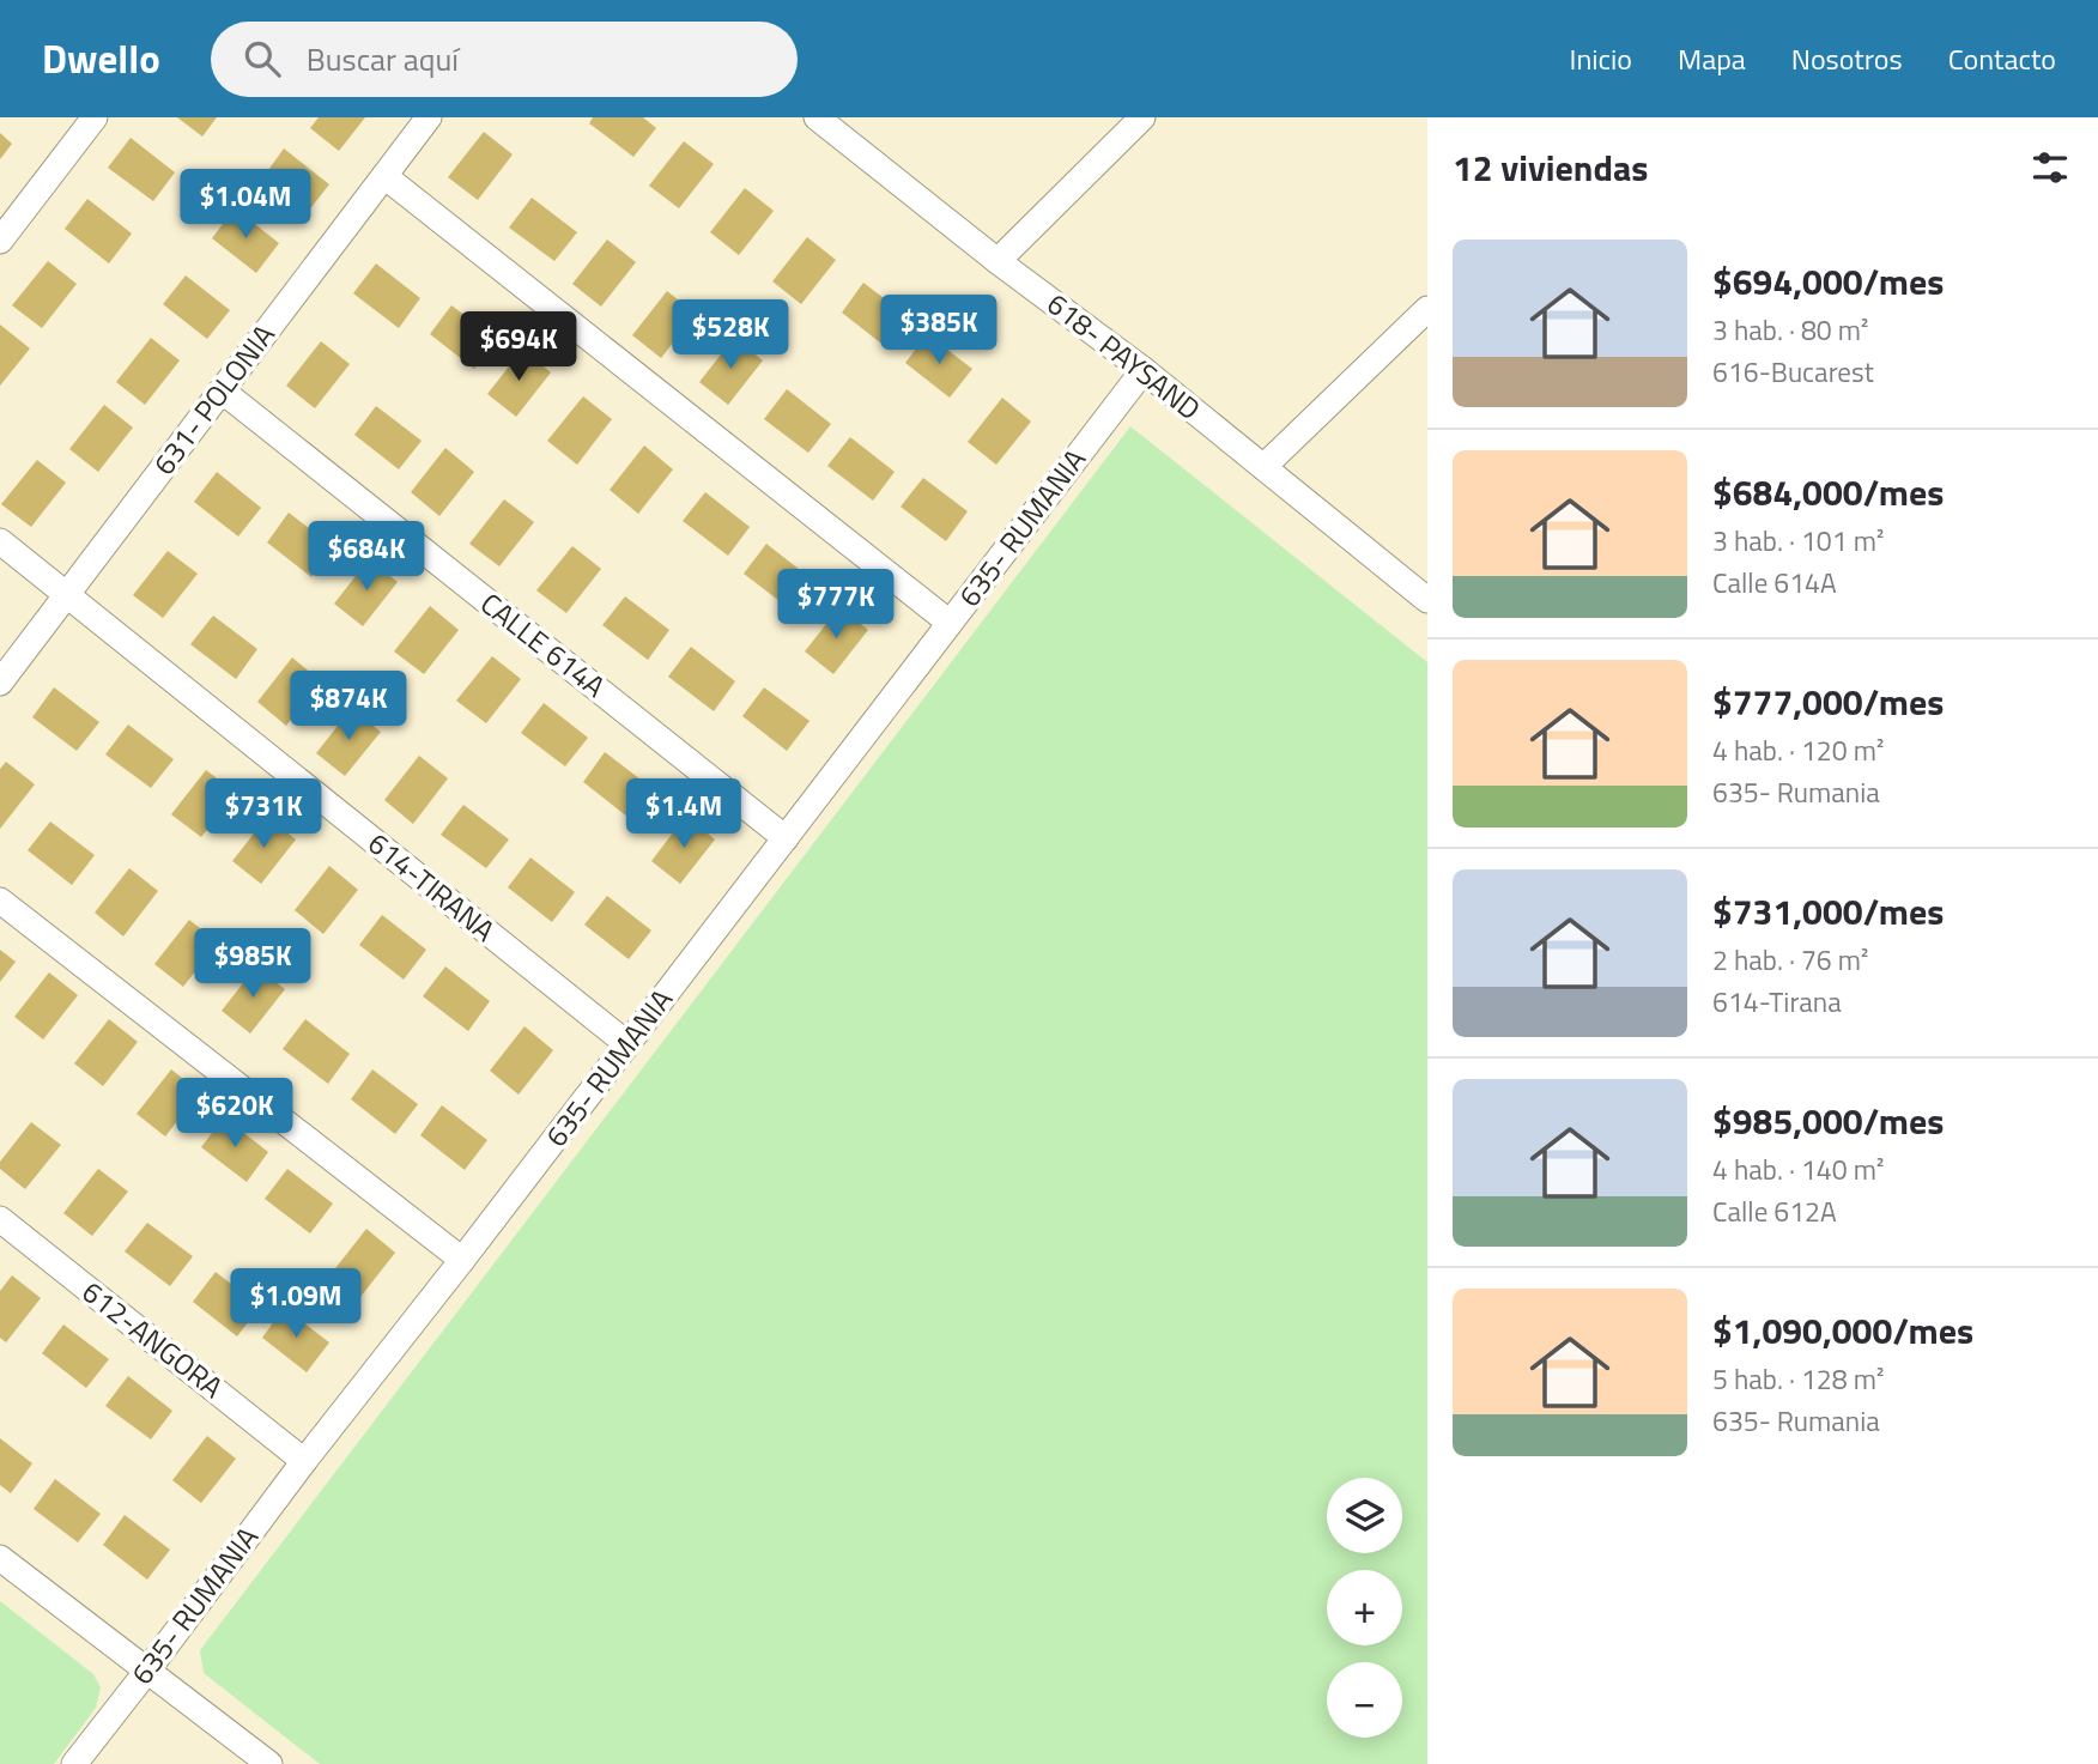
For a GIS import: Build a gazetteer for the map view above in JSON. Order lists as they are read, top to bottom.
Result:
{
  "streets": {
    "street": [
      "618- PAYSAND",
      "631- POLONIA",
      "635- RUMANIA",
      "CALLE 614A",
      "614-TIRANA",
      "612-ANGORA"
    ]
  },
  "crossings": [
    ["618- PAYSAND", "635- RUMANIA"],
    ["631- POLONIA", "CALLE 614A"],
    ["631- POLONIA", "614-TIRANA"],
    ["635- RUMANIA", "CALLE 614A"],
    ["635- RUMANIA", "614-TIRANA"],
    ["635- RUMANIA", "612-ANGORA"]
  ],
  "page": {
    "header": "Dwello",
    "search": "Buscar aquí",
    "nav": [
      "Inicio",
      "Mapa",
      "Nosotros",
      "Contacto"
    ],
    "heading": "12 viviendas",
    "price": [
      "$1.04M",
      "$385K",
      "$528K",
      "$694K",
      "$684K",
      "$777K",
      "$874K",
      "$731K",
      "$1.4M",
      "$985K",
      "$620K",
      "$1.09M"
    ],
    "list": [
      {
        "name": "$694,000/mes",
        "note": "3 hab. · 80 m² · 616-Bucarest"
      },
      {
        "name": "$684,000/mes",
        "note": "3 hab. · 101 m² · Calle 614A"
      },
      {
        "name": "$777,000/mes",
        "note": "4 hab. · 120 m² · 635- Rumania"
      },
      {
        "name": "$731,000/mes",
        "note": "2 hab. · 76 m² · 614-Tirana"
      },
      {
        "name": "$985,000/mes",
        "note": "4 hab. · 140 m² · Calle 612A"
      },
      {
        "name": "$1,090,000/mes",
        "note": "5 hab. · 128 m² · 635- Rumania"
      }
    ],
    "map_buttons": ["+", "−"]
  }
}
